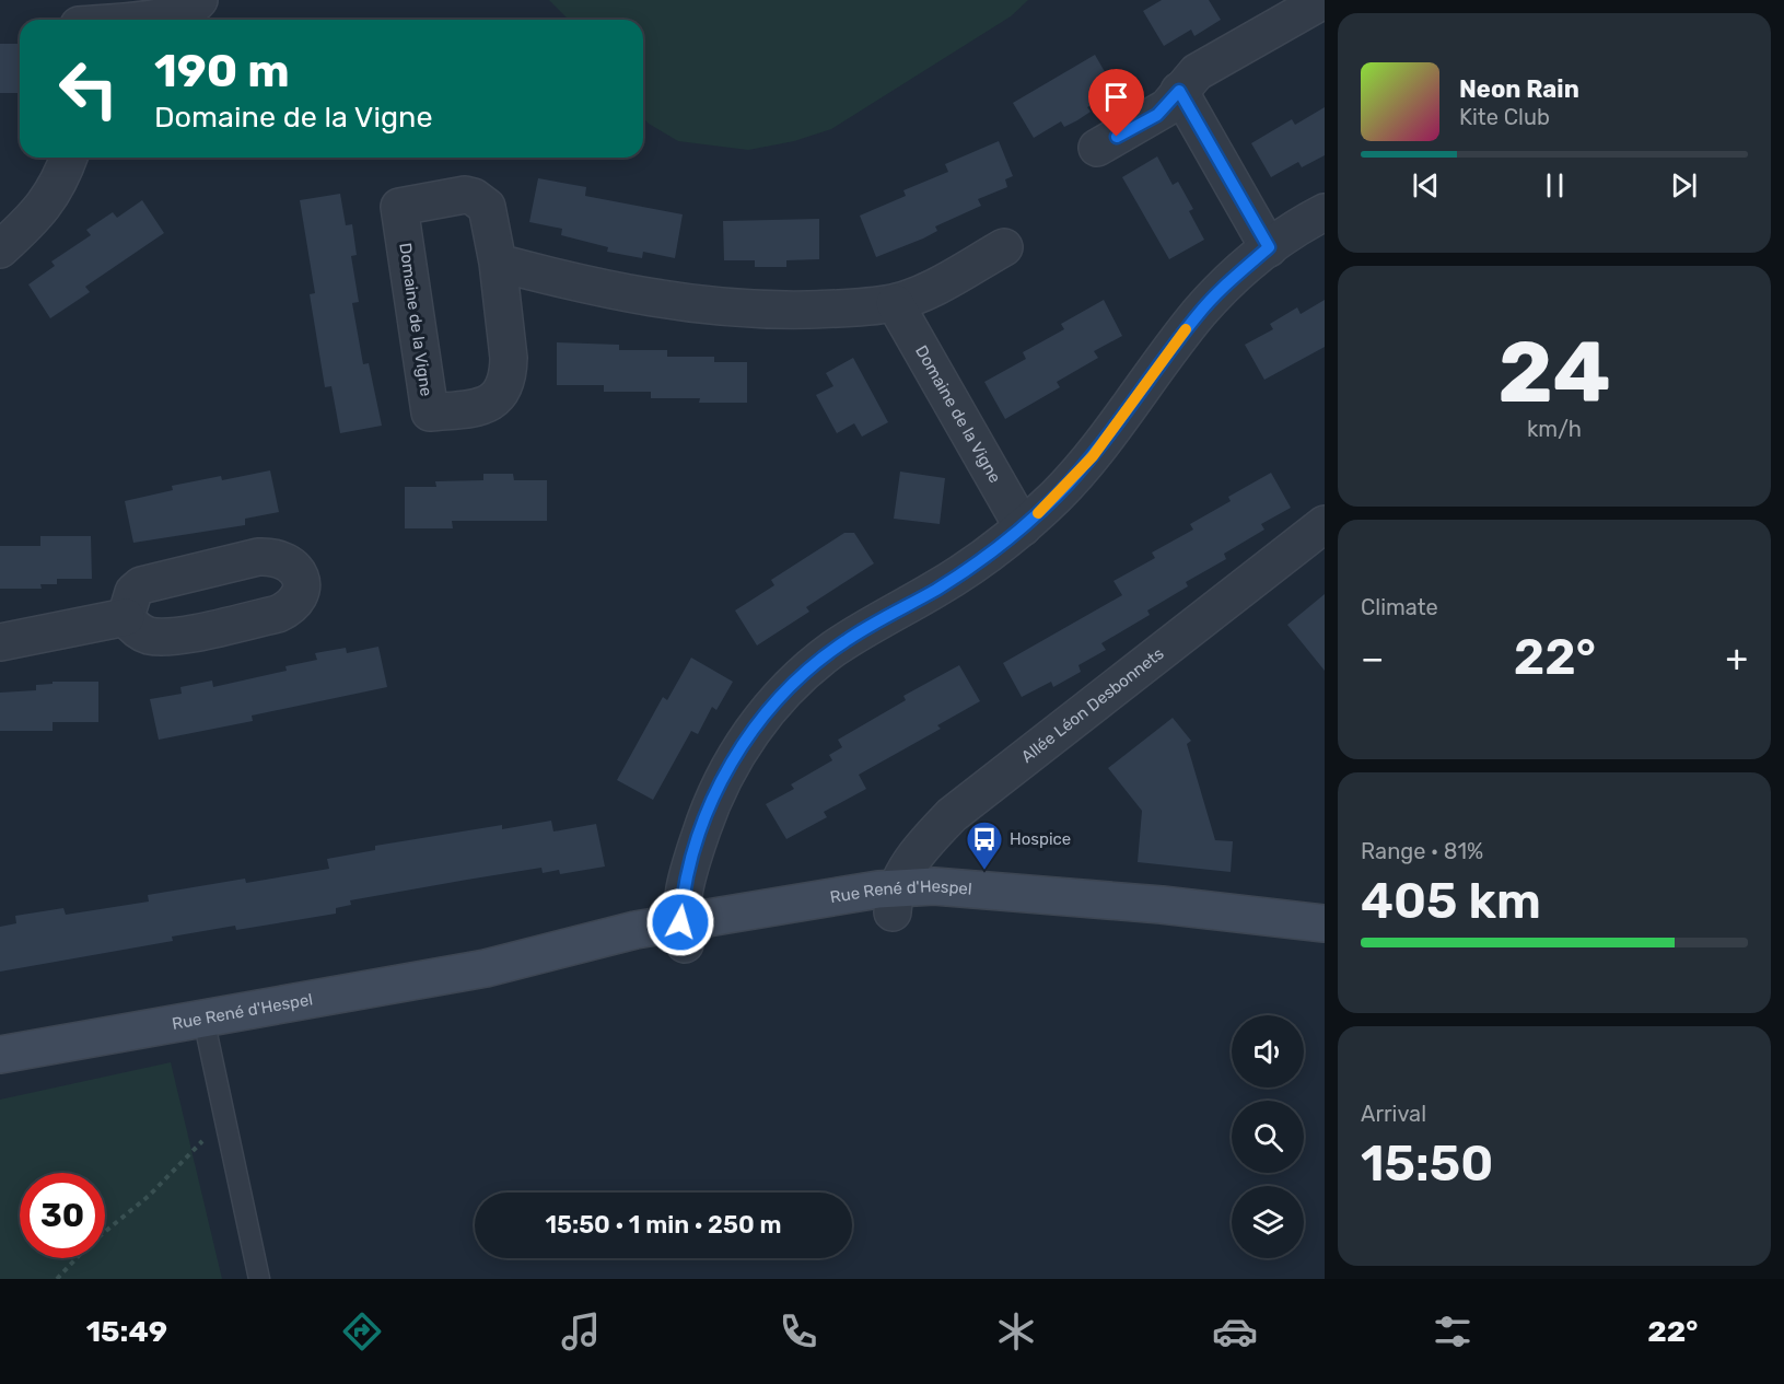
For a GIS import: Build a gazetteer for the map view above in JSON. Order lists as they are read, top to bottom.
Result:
{
  "streets": {
    "main road": ["Rue René d'Hespel"],
    "street": ["Domaine de la Vigne", "Allée Léon Desbonnets"]
  },
  "crossings": [
    ["Allée Léon Desbonnets", "Rue René d'Hespel"]
  ],
  "places": {
    "bus stop": ["Hospice"]
  },
  "page": {
    "turn": ["190 m", "Domaine de la Vigne"],
    "song": ["Neon Rain", "Kite Club"],
    "tile": [
      ["24", "km/h"],
      "Climate",
      ["Range · 81%", "405 km"],
      ["Arrival", "15:50"]
    ],
    "heat": ["−", "22°", "+"],
    "limit": "30",
    "trip": "15:50 · 1 min · 250 m",
    "tabs": ["15:49", "22°"]
  }
}
